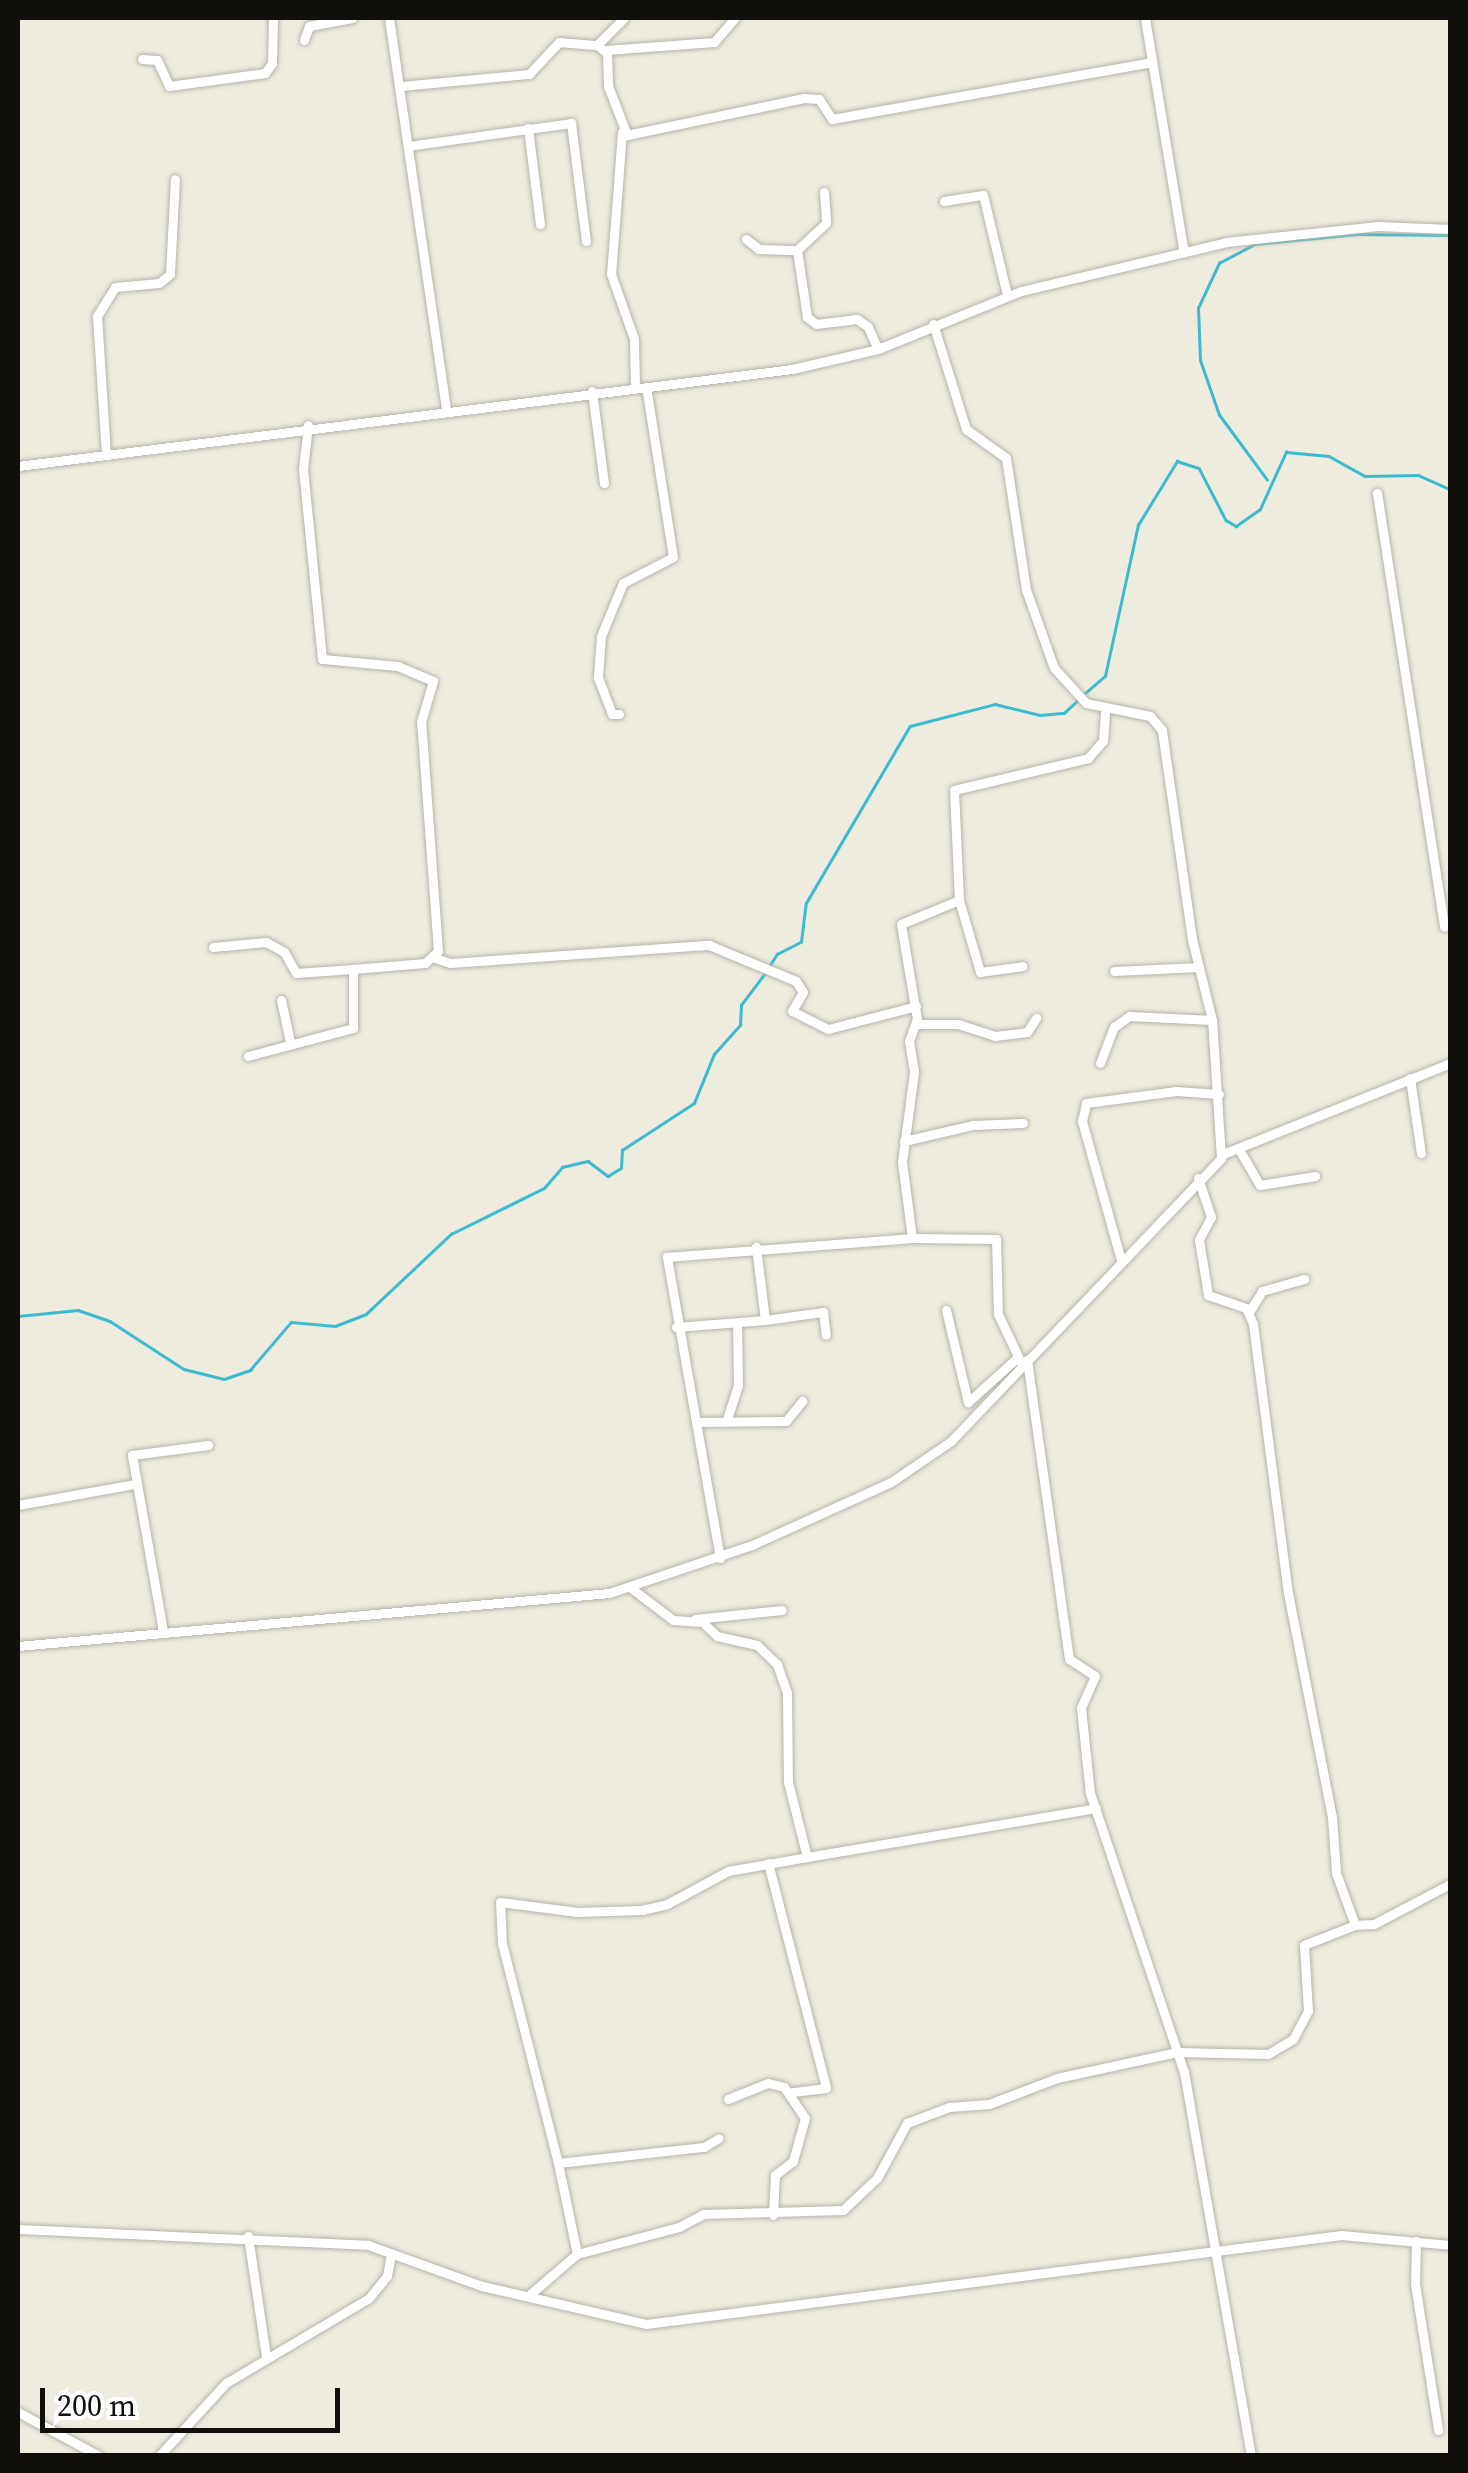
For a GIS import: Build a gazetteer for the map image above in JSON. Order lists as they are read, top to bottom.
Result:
{
  "scale_bar": "200 m"
}
